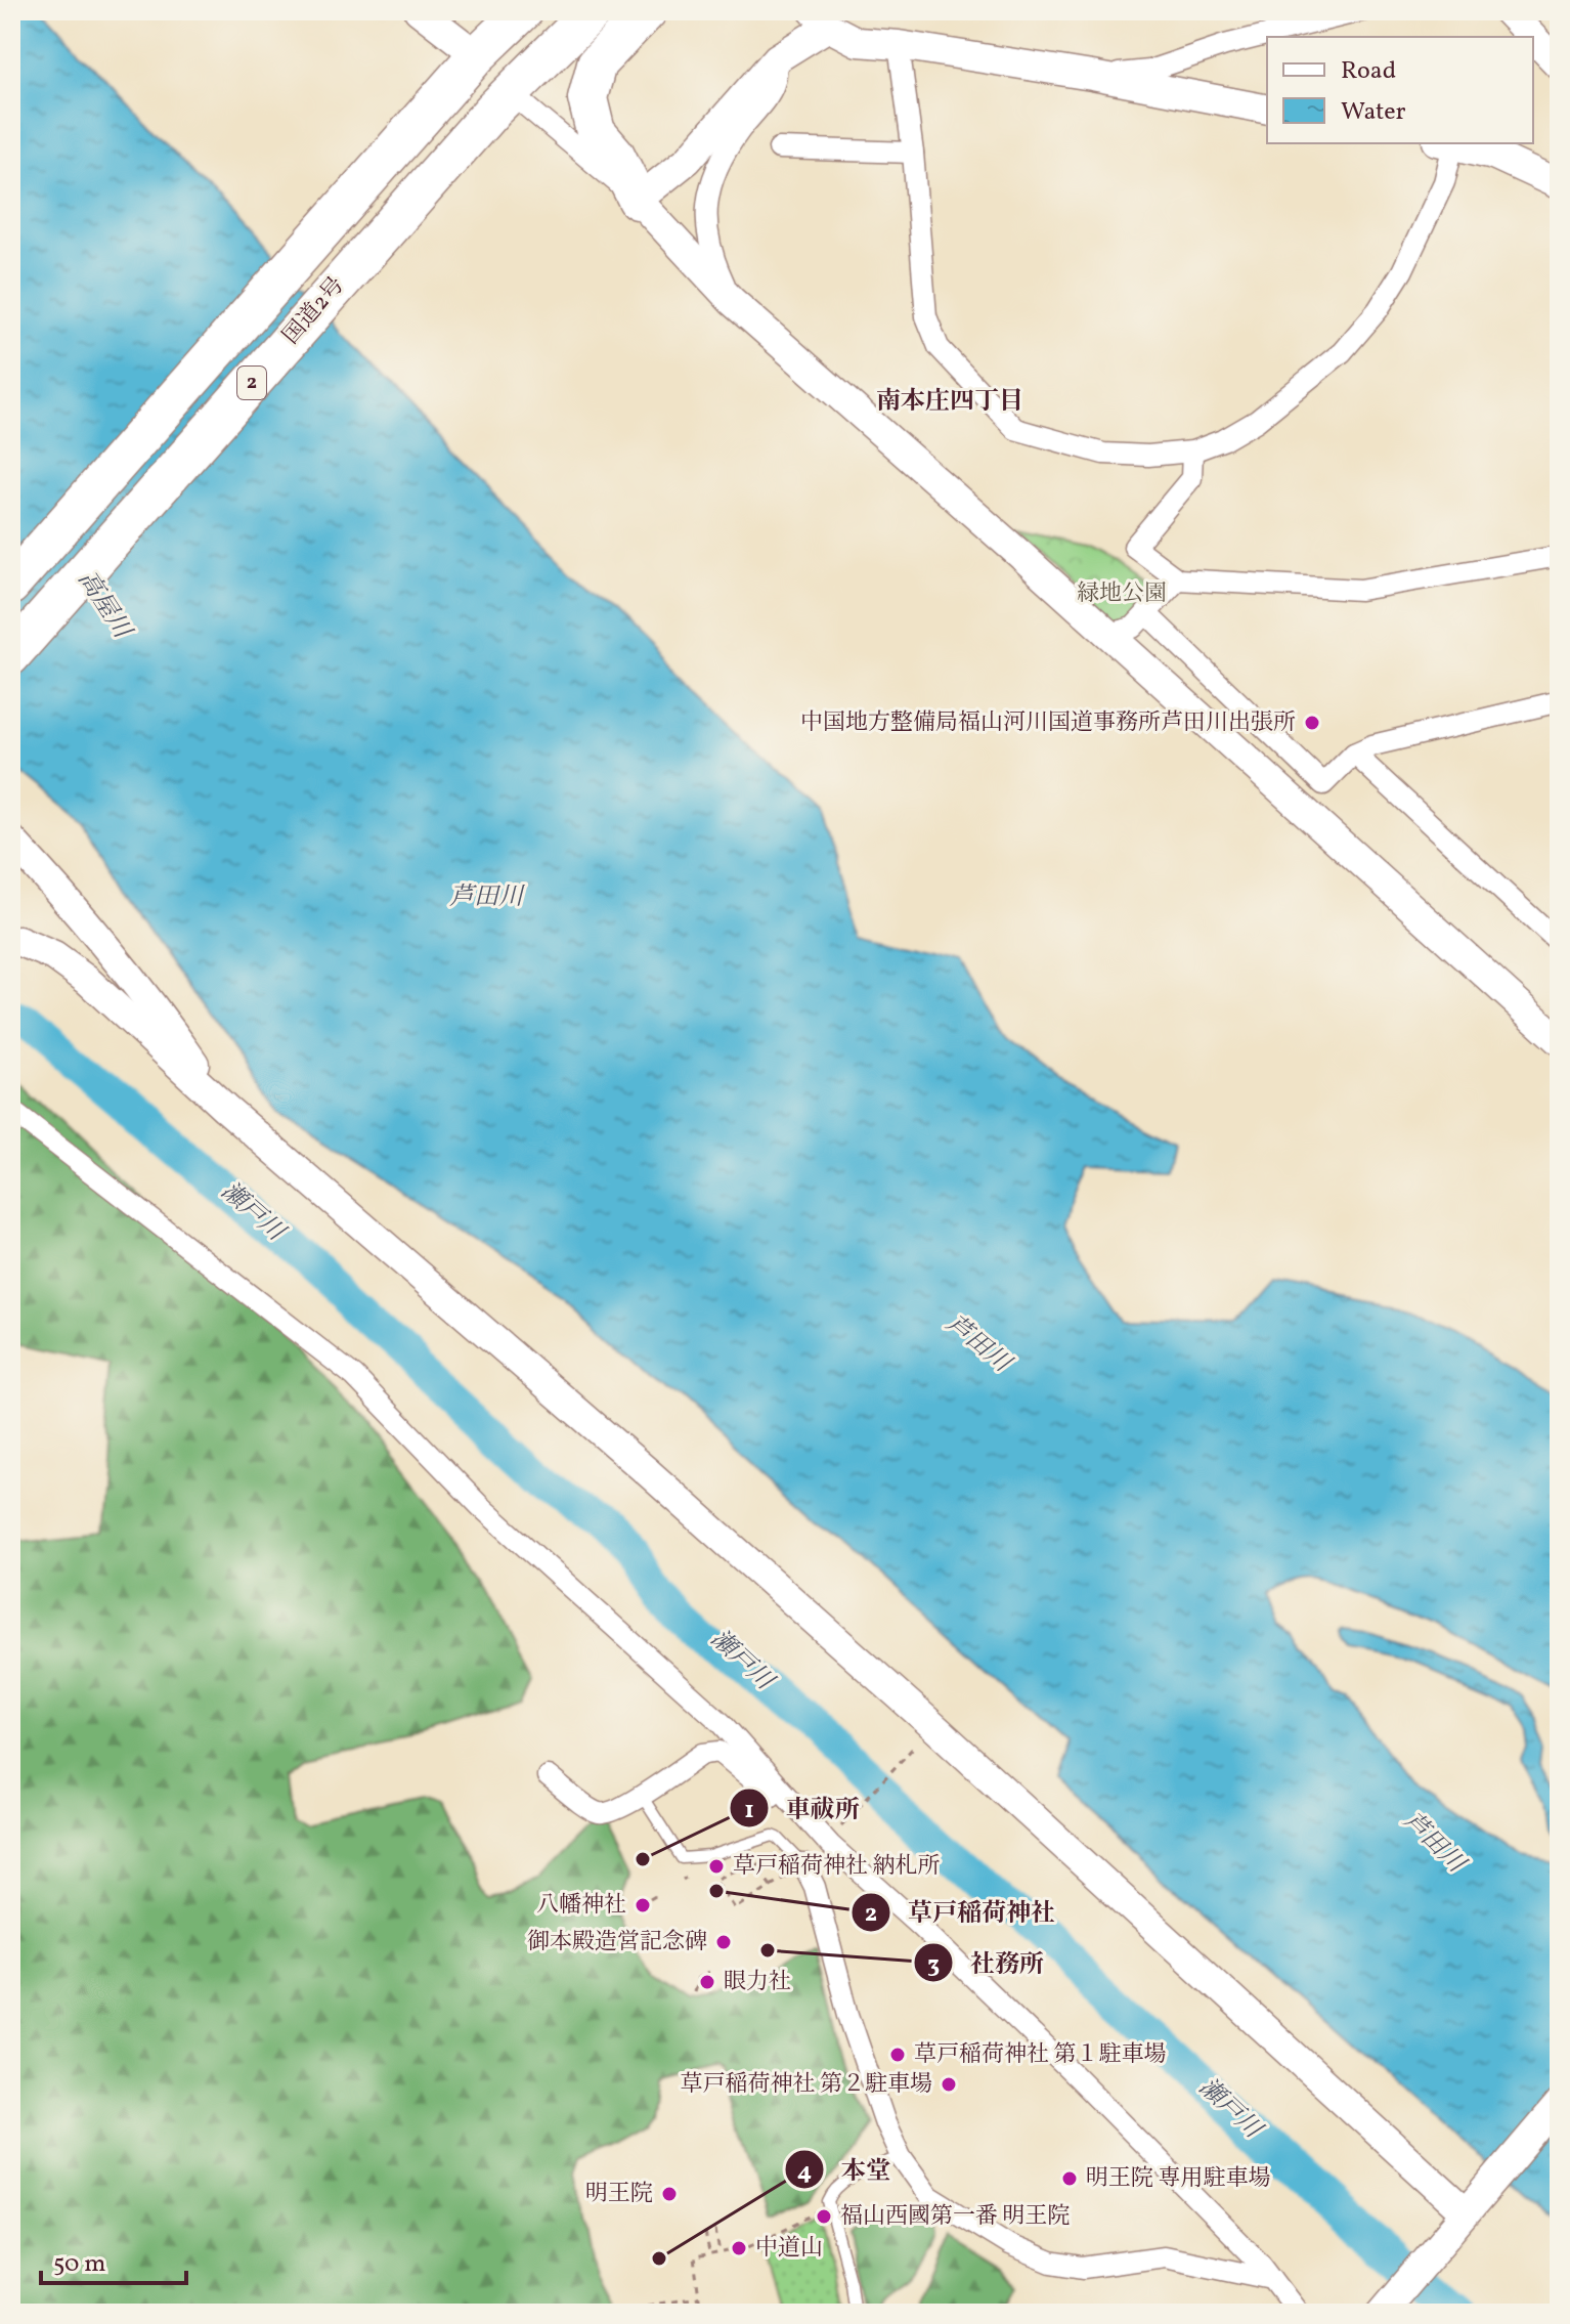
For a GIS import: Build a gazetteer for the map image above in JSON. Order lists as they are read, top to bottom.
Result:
{
  "streets": {
    "highway": ["国道2号", "2"]
  },
  "districts": ["南本庄四丁目"],
  "water": ["高屋川", "芦田川", "瀬戸川"],
  "parks": ["緑地公園"],
  "places": [
    "中国地方整備局福山河川国道事務所芦田川出張所",
    "車祓所",
    "草戸稲荷神社 納札所",
    "草戸稲荷神社",
    "八幡神社",
    "御本殿造営記念碑",
    "社務所",
    "眼力社",
    "草戸稲荷神社 第１駐車場",
    "草戸稲荷神社 第２駐車場",
    "明王院 専用駐車場",
    "明王院",
    "福山西國第一番 明王院",
    "中道山",
    "本堂"
  ],
  "legend": ["Road", "Water"],
  "scale_bar": "50 m"
}
